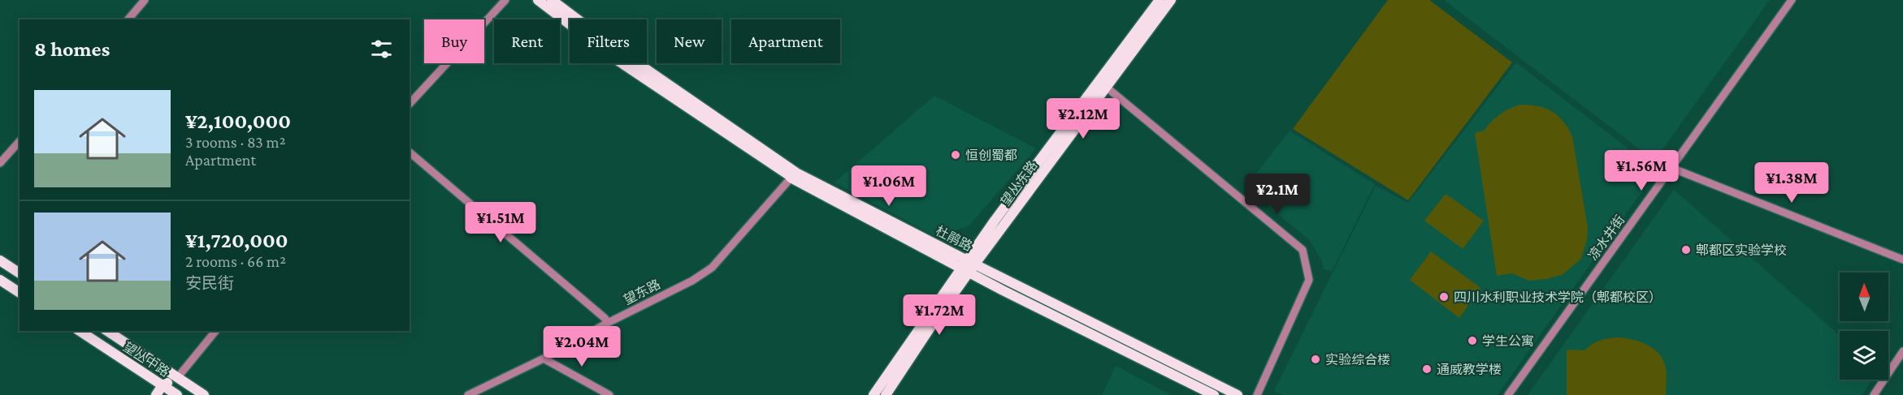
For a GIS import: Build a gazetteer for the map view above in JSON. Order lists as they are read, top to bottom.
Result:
{
  "streets": {
    "main road": ["望丛东路", "杜鹃路", "望丛中路"],
    "street": ["凉水井街", "望东路"]
  },
  "crossings": [
    ["望丛东路", "杜鹃路"],
    ["杜鹃路", "望东路"]
  ],
  "places": [
    "恒创蜀都",
    "郫都区实验学校",
    "四川水利职业技术学院（郫都校区）",
    "学生公寓",
    "实验综合楼",
    "通威教学楼"
  ],
  "north": "top",
  "page": {
    "chip": [
      "Buy",
      "Rent",
      "Filters",
      "New",
      "Apartment"
    ],
    "heading": "8 homes",
    "list": [
      {
        "name": "¥2,100,000",
        "note": "3 rooms · 83 m² · Apartment"
      },
      {
        "name": "¥1,720,000",
        "note": "2 rooms · 66 m² · 安民街"
      }
    ],
    "price": [
      "¥2.12M",
      "¥1.56M",
      "¥1.38M",
      "¥1.06M",
      "¥2.1M",
      "¥1.51M",
      "¥1.72M",
      "¥2.04M"
    ]
  }
}
